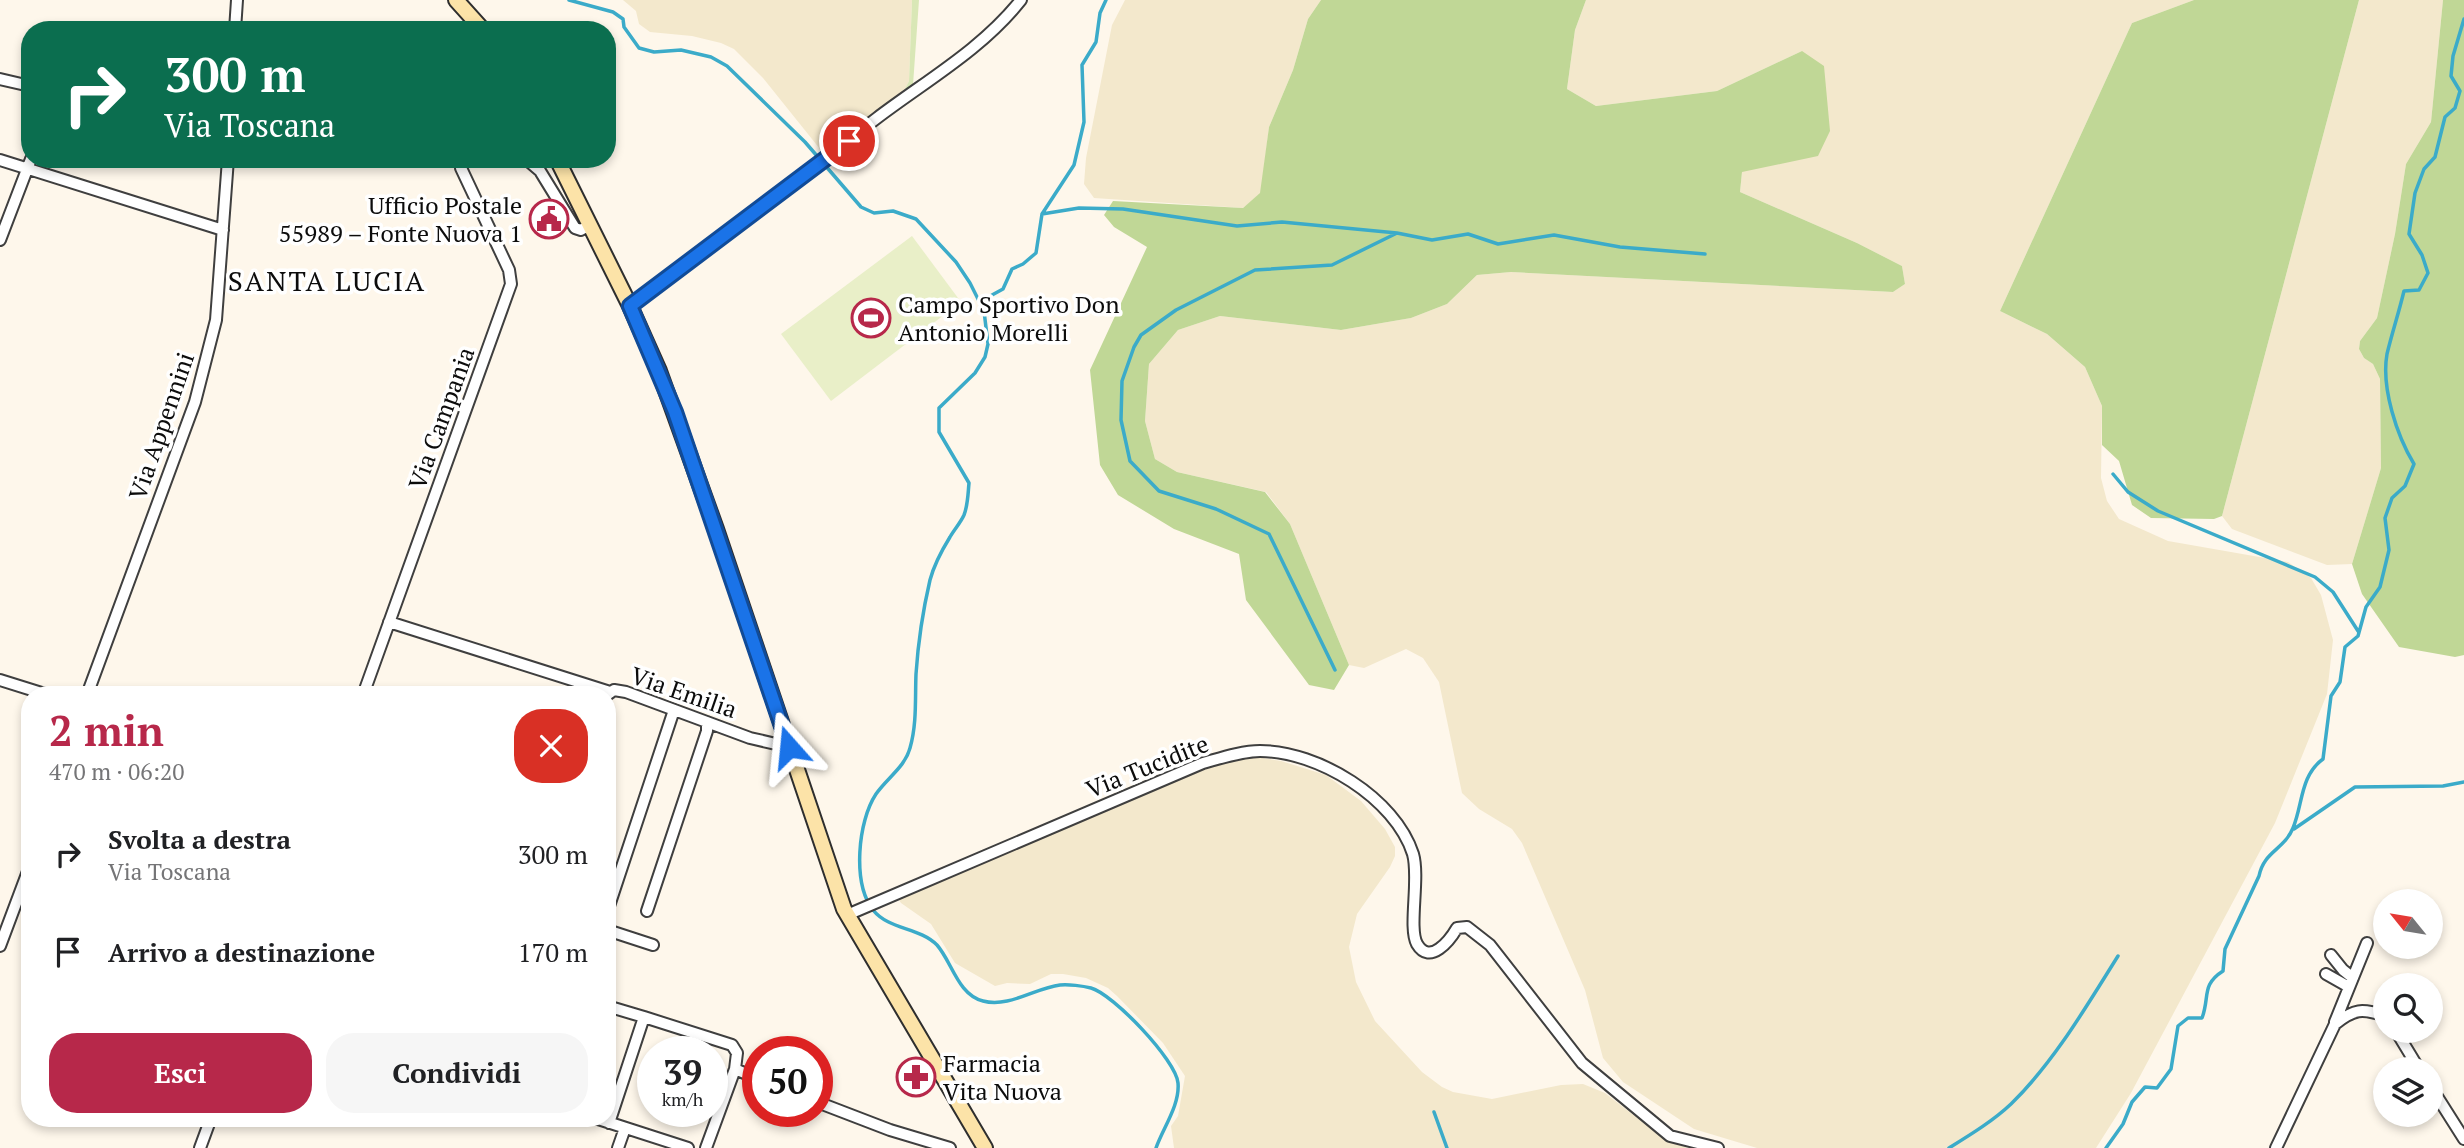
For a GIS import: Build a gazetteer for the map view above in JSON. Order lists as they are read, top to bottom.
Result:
{
  "streets": {
    "street": [
      "Via Campania",
      "Via Appennini",
      "Via Emilia",
      "Via Tucidite"
    ]
  },
  "crossings": [
    ["Via Campania", "Via Emilia"]
  ],
  "districts": ["SANTA LUCIA"],
  "places": {
    "public building": ["Ufficio Postale 55989 – Fonte Nuova 1"],
    "sports": ["Campo Sportivo Don Antonio Morelli"],
    "pharmacy": ["Farmacia Vita Nuova"]
  },
  "north": "top left",
  "page": {
    "turn": ["300 m", "Via Toscana"],
    "heading": ["2 min", "470 m · 06:20"],
    "list": [
      {
        "name": "Svolta a destra",
        "note": "Via Toscana",
        "value": "300 m"
      },
      {
        "name": "Arrivo a destinazione",
        "value": "170 m"
      }
    ],
    "buttons": ["Esci", "Condividi"],
    "speed": "39 km/h",
    "limit": "50"
  }
}
